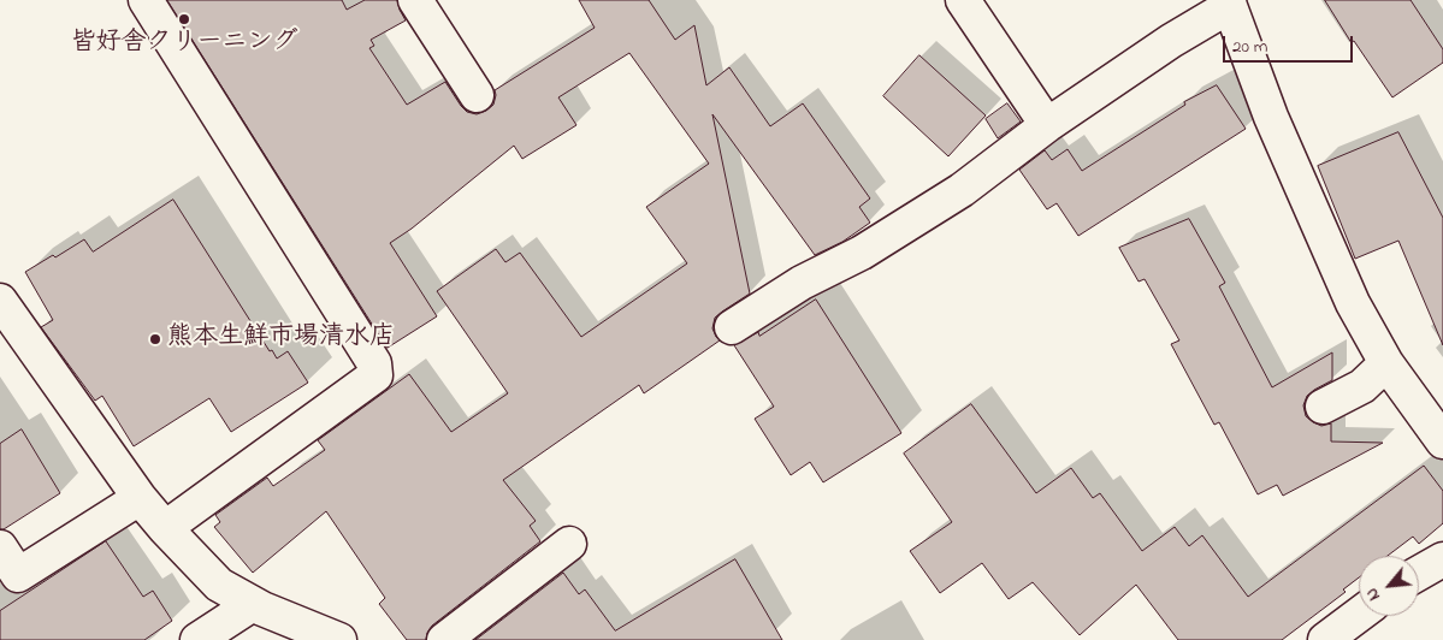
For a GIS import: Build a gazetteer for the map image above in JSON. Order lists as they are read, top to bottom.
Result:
{
  "places": ["皆好舎クリーニング", "熊本生鮮市場清水店"],
  "scale_bar": "20 m",
  "north": "bottom left"
}
